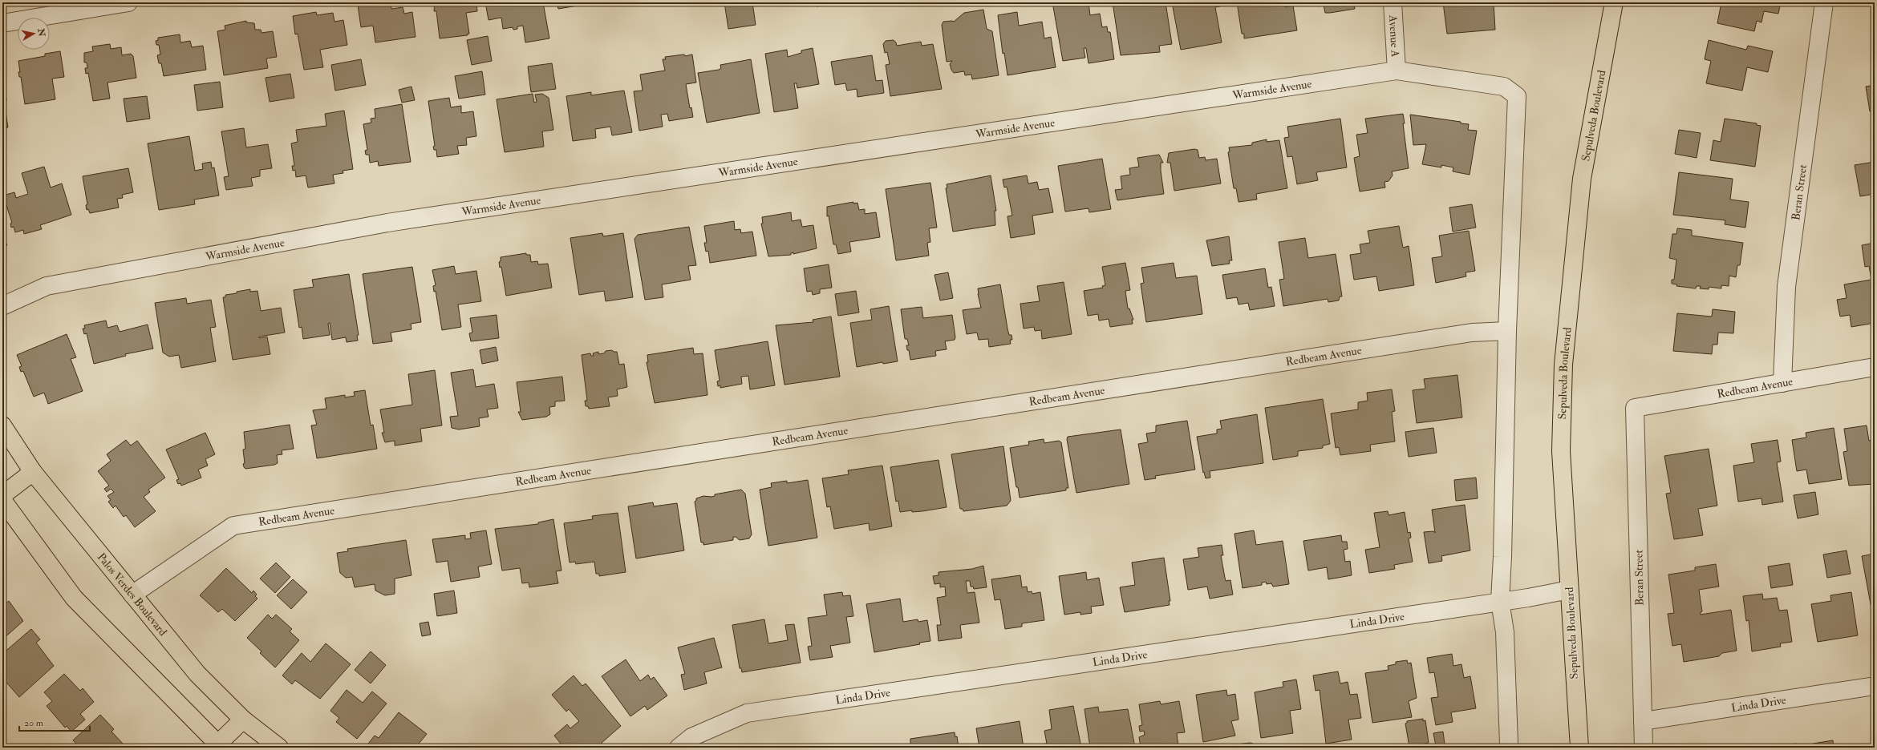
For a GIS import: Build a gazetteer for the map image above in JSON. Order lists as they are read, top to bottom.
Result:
{
  "streets": {
    "main road": ["Sepulveda Boulevard", "Palos Verdes Boulevard"],
    "street": [
      "Avenue A",
      "Warmside Avenue",
      "Beran Street",
      "Redbeam Avenue",
      "Linda Drive"
    ]
  },
  "crossings": [
    ["Avenue A", "Warmside Avenue"],
    ["Warmside Avenue", "Redbeam Avenue"],
    ["Sepulveda Boulevard", "Linda Drive"],
    ["Beran Street", "Redbeam Avenue"],
    ["Beran Street", "Linda Drive"],
    ["Redbeam Avenue", "Palos Verdes Boulevard"]
  ],
  "scale_bar": "20 m",
  "north": "right"
}
